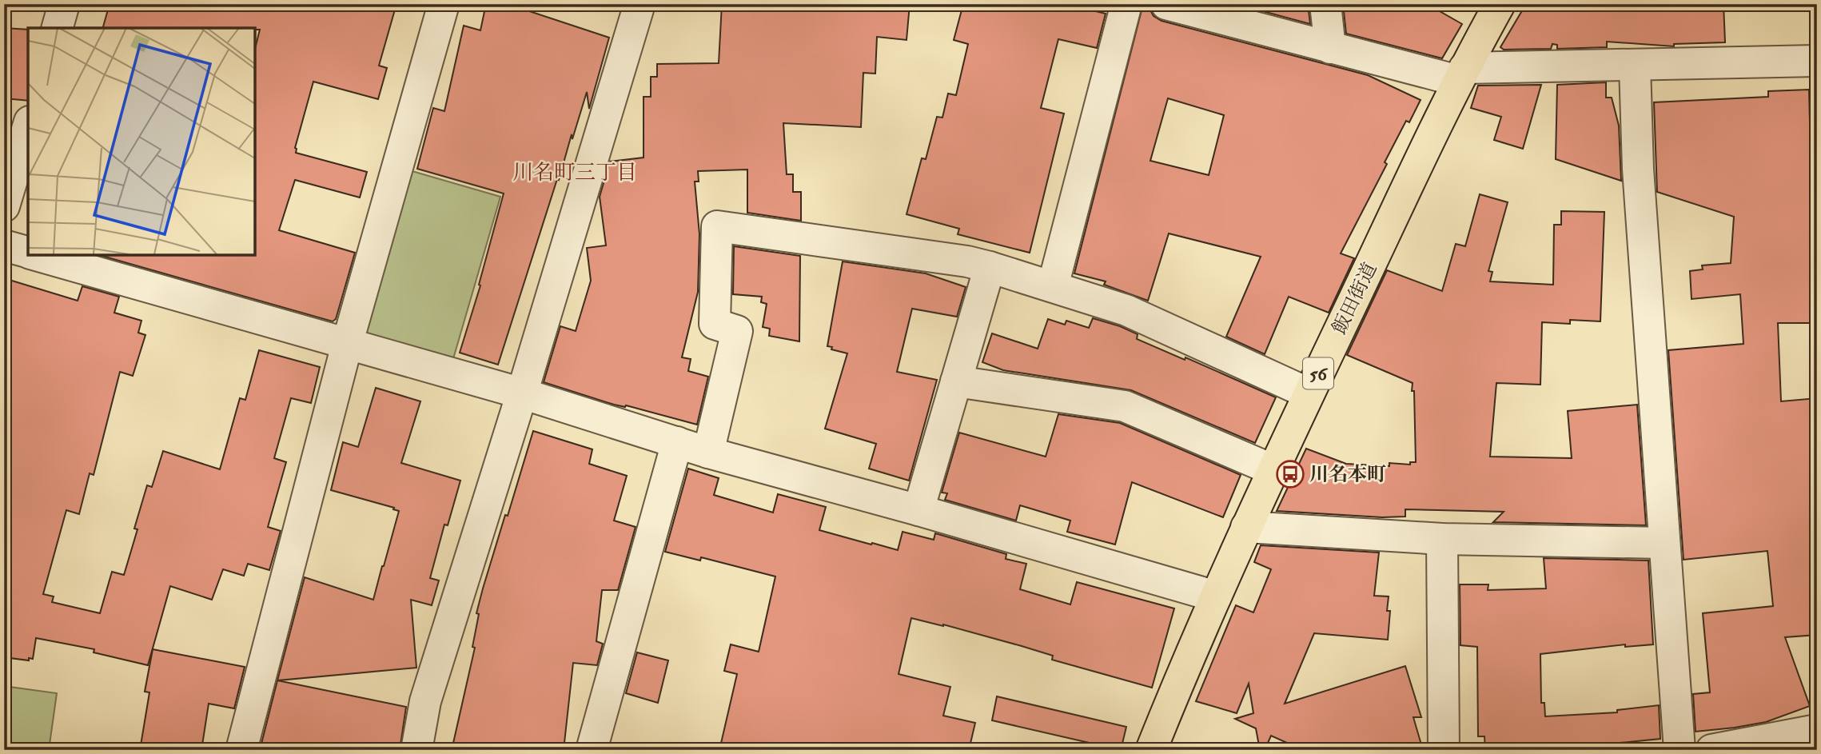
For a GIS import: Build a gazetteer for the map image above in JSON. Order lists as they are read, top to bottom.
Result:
{
  "streets": {
    "main road": ["飯田街道", "56"]
  },
  "districts": ["川名町三丁目"],
  "places": {
    "bus stop": ["川名本町"]
  }
}
